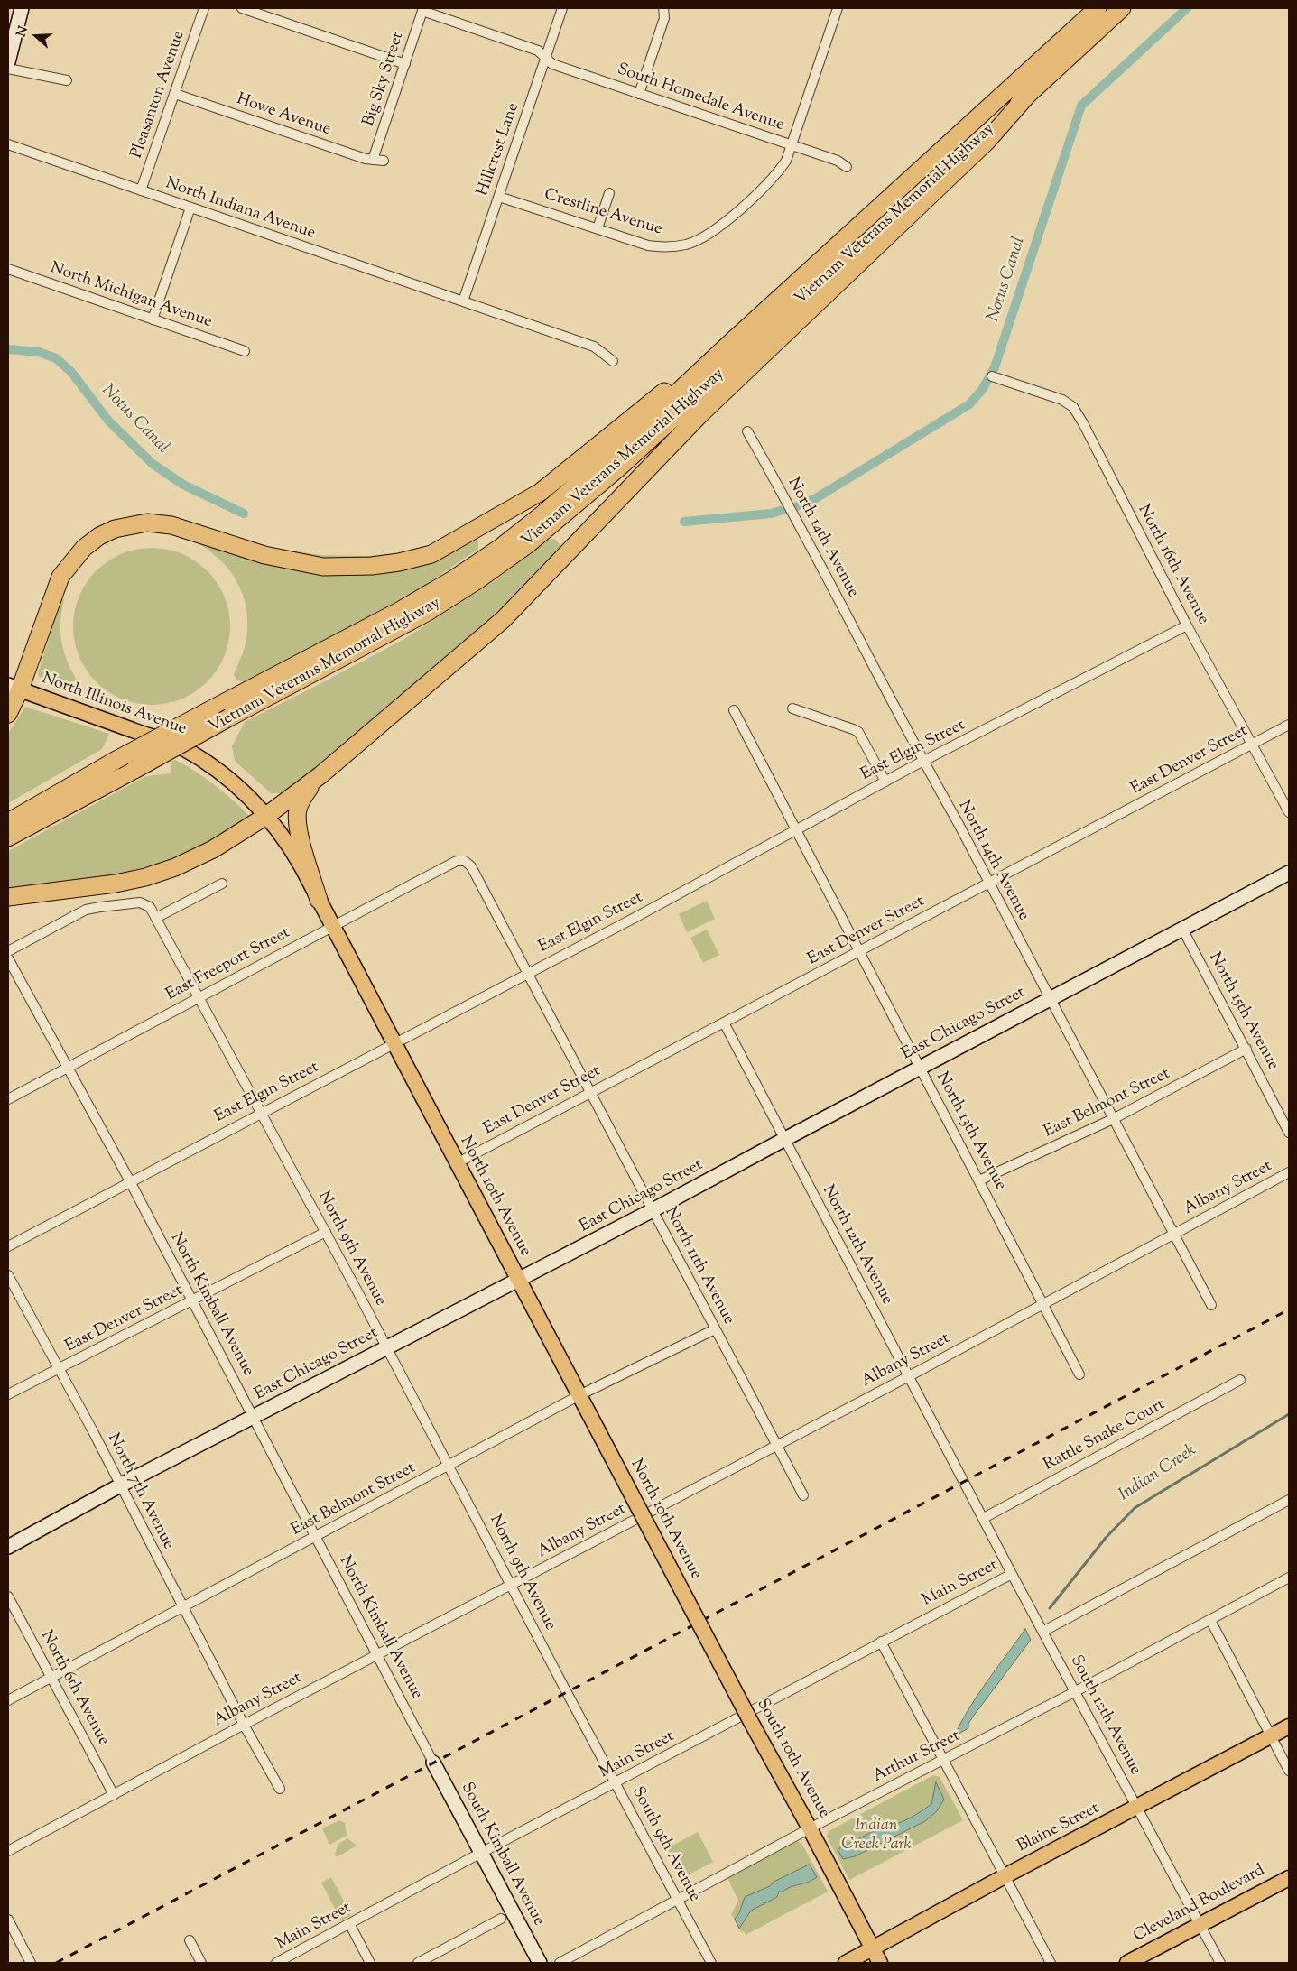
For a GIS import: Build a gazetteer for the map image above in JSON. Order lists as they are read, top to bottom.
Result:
{
  "streets": {
    "highway": ["Vietnam Veterans Memorial Highway"],
    "main road": [
      "North Illinois Avenue",
      "North 10th Avenue",
      "South 10th Avenue",
      "Blaine Street",
      "Cleveland Boulevard"
    ],
    "street": [
      "Big Sky Street",
      "Pleasanton Avenue",
      "South Homedale Avenue",
      "Howe Avenue",
      "Hillcrest Lane",
      "North Indiana Avenue",
      "Crestline Avenue",
      "North Michigan Avenue",
      "North 14th Avenue",
      "North 16th Avenue",
      "East Elgin Street",
      "East Denver Street",
      "East Freeport Street",
      "North 15th Avenue",
      "East Chicago Street",
      "East Belmont Street",
      "North 13th Avenue",
      "Albany Street",
      "North 12th Avenue",
      "North 9th Avenue",
      "North 11th Avenue",
      "North Kimball Avenue",
      "Rattle Snake Court",
      "North 7th Avenue",
      "Main Street",
      "North 6th Avenue",
      "South 12th Avenue",
      "Arthur Street",
      "South 9th Avenue",
      "South Kimball Avenue"
    ]
  },
  "crossings": [
    ["Big Sky Street", "South Homedale Avenue"],
    ["Big Sky Street", "Howe Avenue"],
    ["Pleasanton Avenue", "Howe Avenue"],
    ["Pleasanton Avenue", "North Indiana Avenue"],
    ["South Homedale Avenue", "Hillcrest Lane"],
    ["South Homedale Avenue", "Crestline Avenue"],
    ["Hillcrest Lane", "North Indiana Avenue"],
    ["Hillcrest Lane", "Crestline Avenue"],
    ["North 14th Avenue", "East Elgin Street"],
    ["North 14th Avenue", "East Denver Street"],
    ["North 14th Avenue", "East Chicago Street"],
    ["North 14th Avenue", "East Belmont Street"],
    ["North 14th Avenue", "Albany Street"],
    ["North 16th Avenue", "East Elgin Street"],
    ["North 16th Avenue", "East Denver Street"],
    ["North Illinois Avenue", "North 10th Avenue"],
    ["East Elgin Street", "North 13th Avenue"],
    ["East Elgin Street", "North 10th Avenue"],
    ["East Elgin Street", "North 9th Avenue"],
    ["East Elgin Street", "North 11th Avenue"],
    ["East Elgin Street", "North Kimball Avenue"],
    ["East Denver Street", "North 13th Avenue"],
    ["East Denver Street", "North 10th Avenue"],
    ["East Denver Street", "North 12th Avenue"],
    ["East Denver Street", "North 9th Avenue"],
    ["East Denver Street", "North 11th Avenue"],
    ["East Denver Street", "North Kimball Avenue"],
    ["East Denver Street", "North 7th Avenue"],
    ["East Freeport Street", "North 10th Avenue"],
    ["East Freeport Street", "North 9th Avenue"],
    ["East Freeport Street", "North 11th Avenue"],
    ["East Freeport Street", "North Kimball Avenue"],
    ["North 15th Avenue", "East Chicago Street"],
    ["North 15th Avenue", "East Belmont Street"],
    ["East Chicago Street", "North 13th Avenue"],
    ["East Chicago Street", "North 10th Avenue"],
    ["East Chicago Street", "North 12th Avenue"],
    ["East Chicago Street", "North 9th Avenue"],
    ["East Chicago Street", "North 11th Avenue"],
    ["East Chicago Street", "North Kimball Avenue"],
    ["East Chicago Street", "North 7th Avenue"],
    ["East Belmont Street", "North 13th Avenue"],
    ["East Belmont Street", "North 10th Avenue"],
    ["East Belmont Street", "North 9th Avenue"],
    ["East Belmont Street", "North 11th Avenue"],
    ["East Belmont Street", "North Kimball Avenue"],
    ["East Belmont Street", "North 7th Avenue"],
    ["East Belmont Street", "North 6th Avenue"],
    ["North 13th Avenue", "Albany Street"],
    ["Albany Street", "North 12th Avenue"],
    ["Albany Street", "North 9th Avenue"],
    ["Albany Street", "North 11th Avenue"],
    ["Albany Street", "North Kimball Avenue"],
    ["Albany Street", "North 7th Avenue"],
    ["Albany Street", "North 6th Avenue"],
    ["North 10th Avenue", "South 10th Avenue"],
    ["North 12th Avenue", "South 12th Avenue"],
    ["North 9th Avenue", "South 9th Avenue"],
    ["North Kimball Avenue", "South Kimball Avenue"],
    ["Rattle Snake Court", "South 12th Avenue"],
    ["Main Street", "South 12th Avenue"],
    ["Main Street", "South 9th Avenue"],
    ["Main Street", "South Kimball Avenue"],
    ["South 12th Avenue", "Arthur Street"],
    ["South 12th Avenue", "Blaine Street"],
    ["South 12th Avenue", "Cleveland Boulevard"],
    ["Arthur Street", "South 10th Avenue"],
    ["Arthur Street", "South 9th Avenue"],
    ["South 10th Avenue", "Blaine Street"]
  ],
  "water": ["Notus Canal", "Indian Creek"],
  "parks": ["Indian Creek Park"],
  "north": "left"
}
